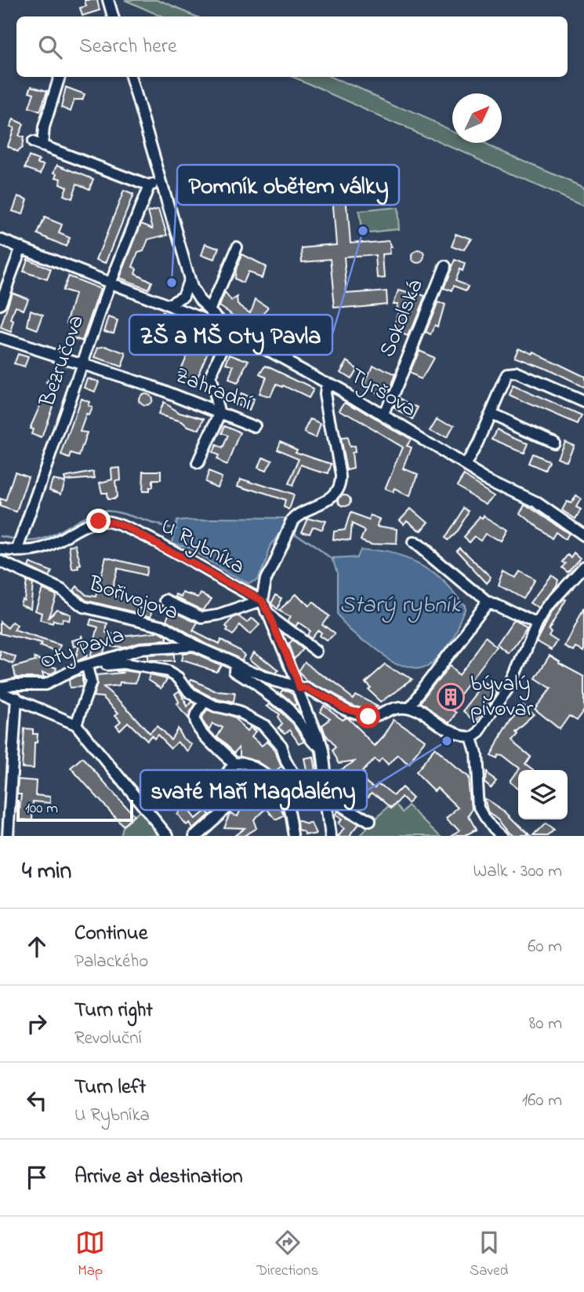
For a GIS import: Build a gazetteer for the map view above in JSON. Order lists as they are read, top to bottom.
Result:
{
  "streets": {
    "street": [
      "Sokolská",
      "Bezručova",
      "Zahradní",
      "Tyršova",
      "U Rybníka",
      "Bořivojova",
      "Oty Pavla"
    ]
  },
  "crossings": [
    ["Sokolská", "Tyršova"],
    ["Bezručova", "Zahradní"],
    ["Bezručova", "Tyršova"],
    ["Bezručova", "U Rybníka"],
    ["Bořivojova", "Oty Pavla"]
  ],
  "water": ["Starý rybník"],
  "places": {
    "other": ["ZŠ a MŠ Oty Pavla", "Pomník obětem války", "svaté Maří Magdalény"],
    "building": ["bývalý pivovar"]
  },
  "scale_bar": "100 m",
  "north": "top right",
  "page": {
    "search": "Search here",
    "scale": "100 m",
    "heading": ["4 min", "Walk · 300 m"],
    "list": [
      ["Continue", "Palackého", "60 m"],
      ["Turn right", "Revoluční", "80 m"],
      ["Turn left", "U Rybníka", "160 m"],
      "Arrive at destination"
    ],
    "nav": ["Map", "Directions", "Saved"]
  }
}
